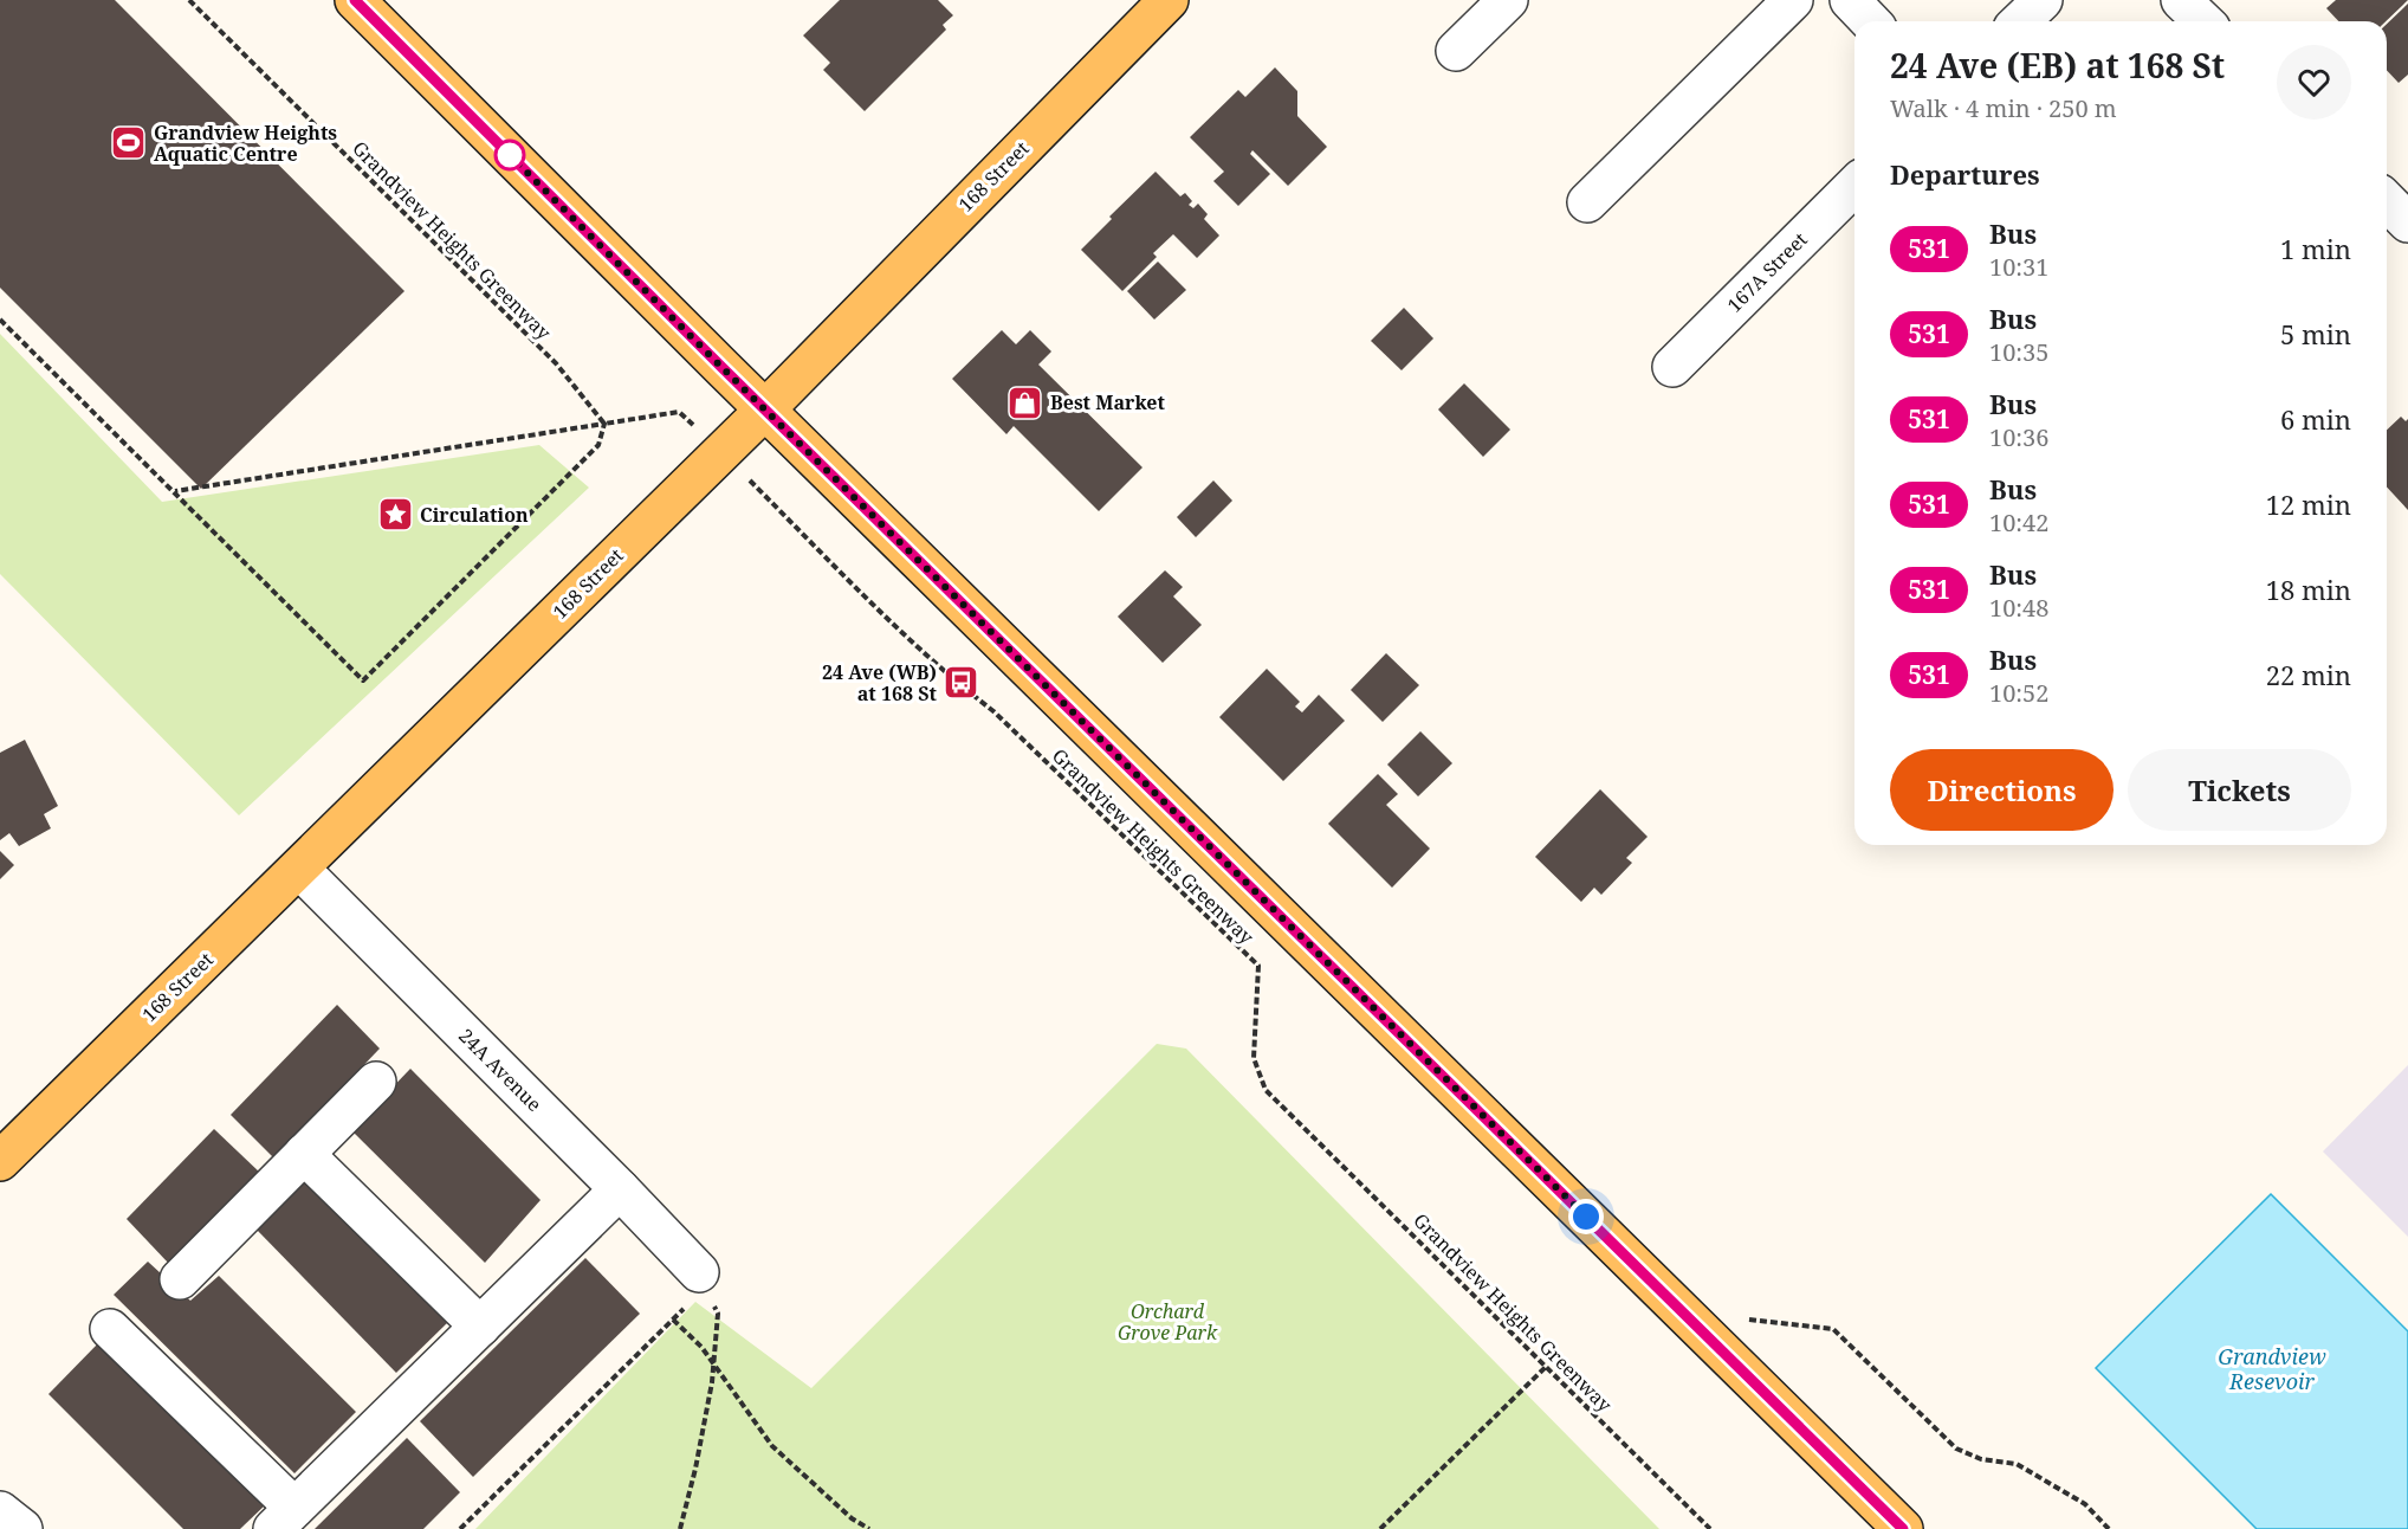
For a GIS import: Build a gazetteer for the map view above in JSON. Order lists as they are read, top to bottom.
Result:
{
  "streets": {
    "main road": ["168 Street"],
    "street": ["167A Street", "24A Avenue"],
    "path": ["Grandview Heights Greenway"]
  },
  "crossings": [
    ["168 Street", "24A Avenue"]
  ],
  "water": ["Grandview Resevoir"],
  "parks": ["Orchard Grove Park"],
  "places": {
    "sports": ["Grandview Heights Aquatic Centre"],
    "shop": ["Best Market"],
    "place": ["Circulation"],
    "bus stop": ["24 Ave (WB) at 168 St"]
  },
  "lines": ["bus line 531"],
  "page": {
    "heading": [
      ["24 Ave (EB) at 168 St", "Walk · 4 min · 250 m"],
      "Departures"
    ],
    "list": [
      {
        "mark": "531",
        "name": "Bus",
        "note": "10:31",
        "value": "1 min"
      },
      {
        "mark": "531",
        "name": "Bus",
        "note": "10:35",
        "value": "5 min"
      },
      {
        "mark": "531",
        "name": "Bus",
        "note": "10:36",
        "value": "6 min"
      },
      {
        "mark": "531",
        "name": "Bus",
        "note": "10:42",
        "value": "12 min"
      },
      {
        "mark": "531",
        "name": "Bus",
        "note": "10:48",
        "value": "18 min"
      },
      {
        "mark": "531",
        "name": "Bus",
        "note": "10:52",
        "value": "22 min"
      }
    ],
    "buttons": ["Directions", "Tickets"]
  }
}
